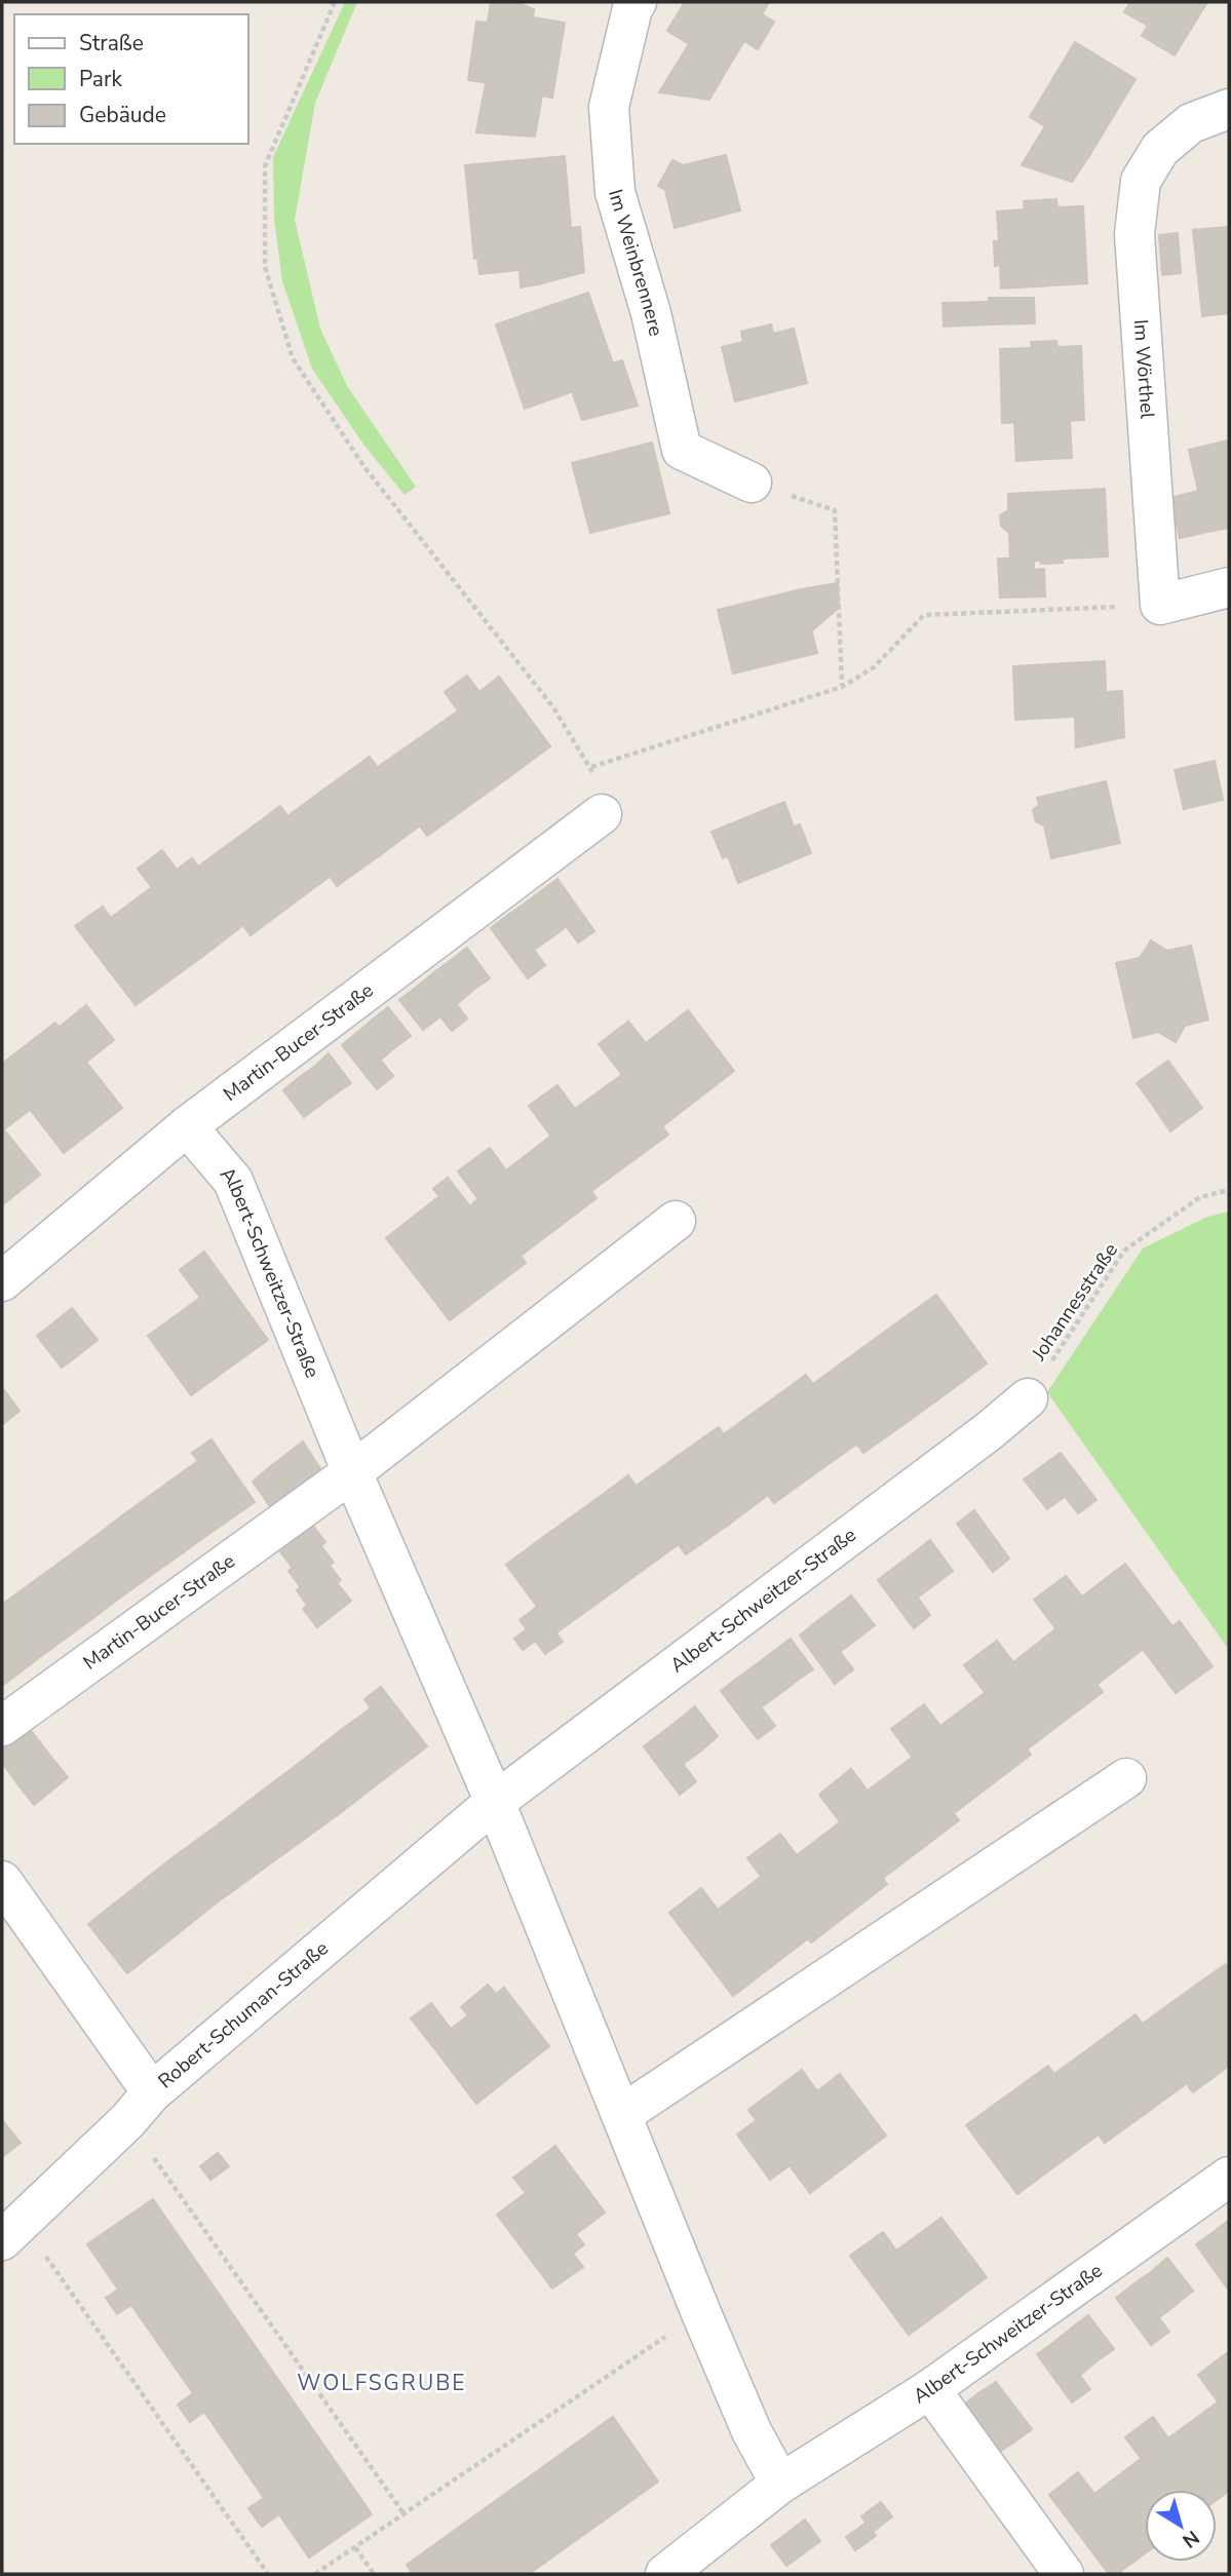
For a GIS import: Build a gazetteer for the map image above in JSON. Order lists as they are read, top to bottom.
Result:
{
  "streets": {
    "street": [
      "Im Weinbrennere",
      "Im Wörthel",
      "Martin-Bucer-Straße",
      "Albert-Schweitzer-Straße",
      "Robert-Schuman-Straße"
    ],
    "path": ["Johannesstraße"]
  },
  "crossings": [
    ["Martin-Bucer-Straße", "Albert-Schweitzer-Straße"],
    ["Albert-Schweitzer-Straße", "Johannesstraße"],
    ["Albert-Schweitzer-Straße", "Robert-Schuman-Straße"]
  ],
  "districts": ["WOLFSGRUBE"],
  "legend": ["Straße", "Park", "Gebäude"],
  "north": "bottom right"
}
